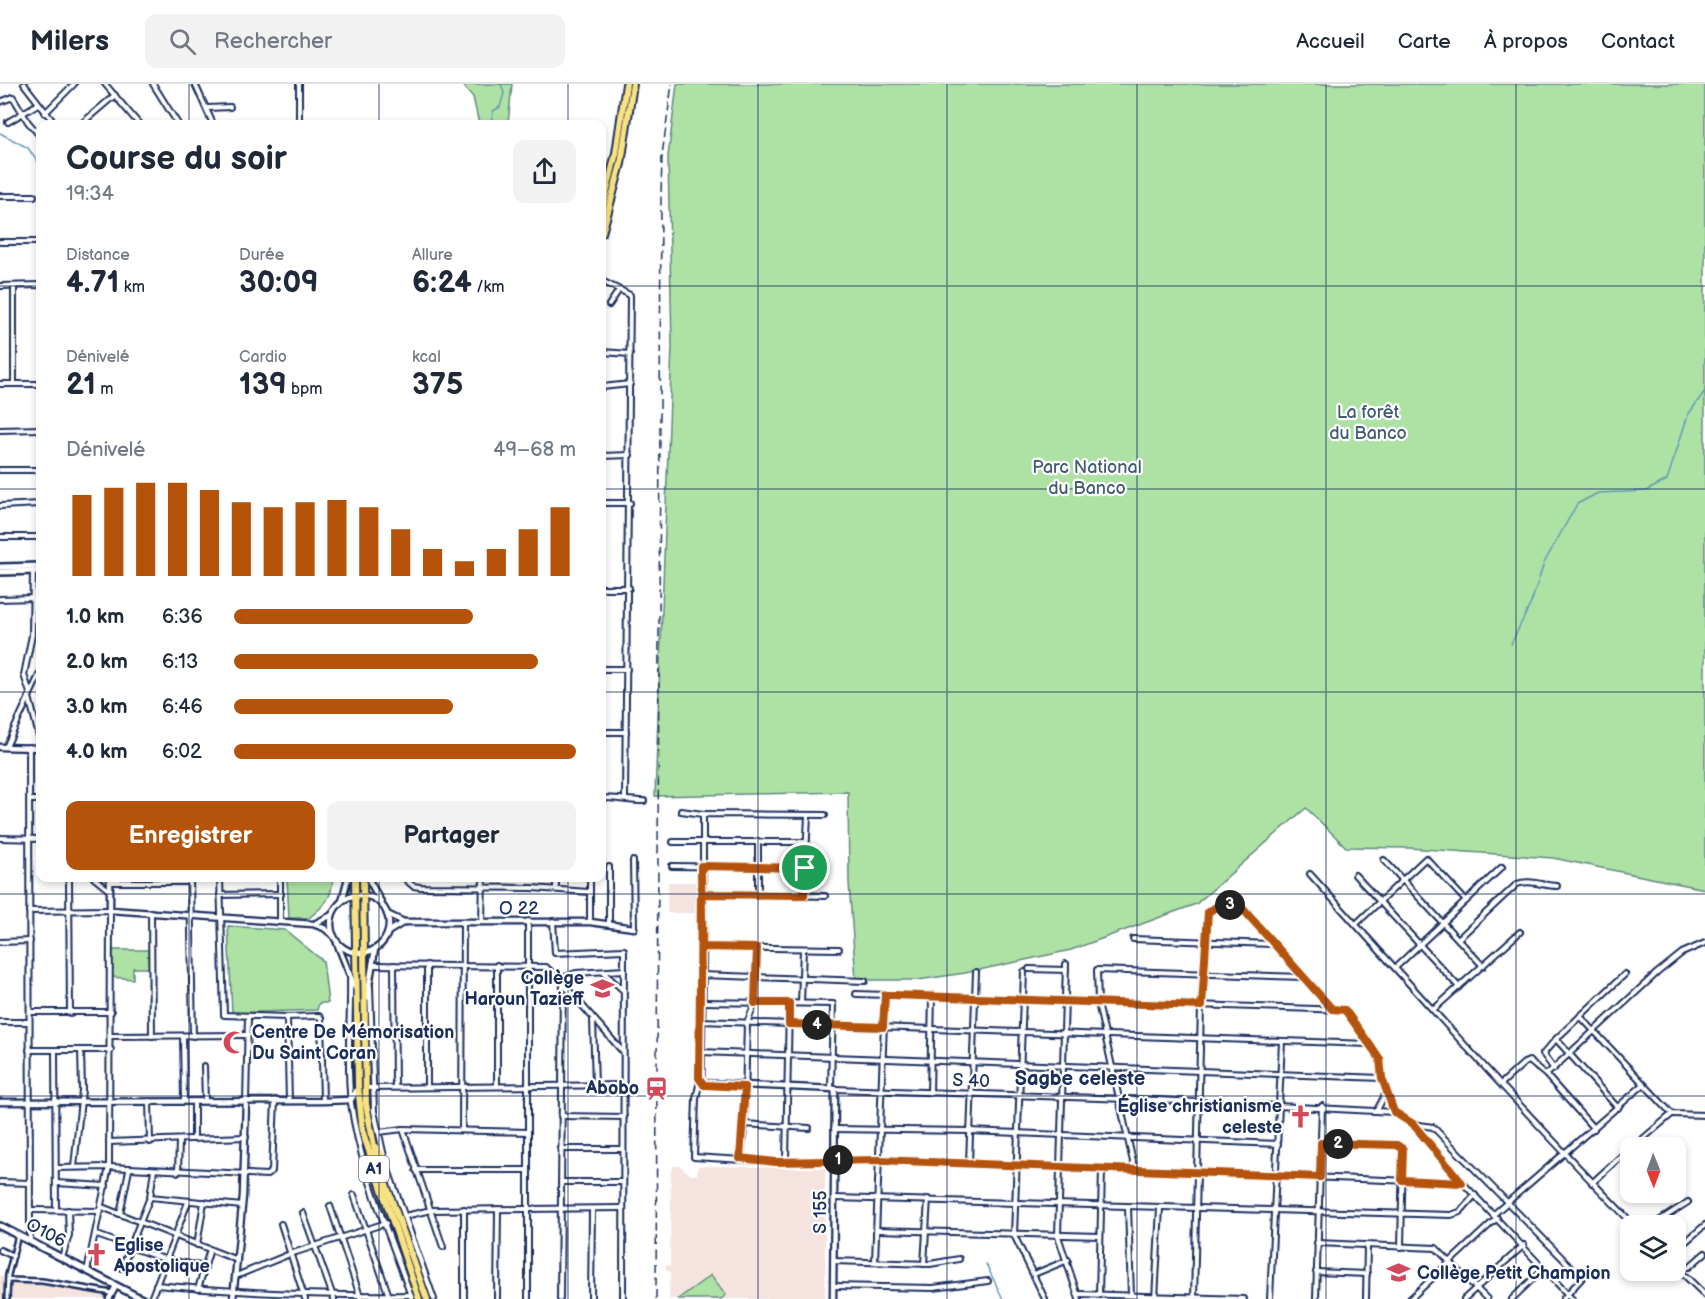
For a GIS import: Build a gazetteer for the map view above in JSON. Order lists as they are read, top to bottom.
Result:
{
  "streets": {
    "main road": ["A1", "O106"],
    "street": ["O 22", "S 40", "S 155"]
  },
  "crossings": [
    ["S 40", "S 155"]
  ],
  "districts": ["Sagbe celeste"],
  "parks": ["La forêt du Banco", "Parc National du Banco"],
  "places": {
    "school or university": ["Collège Haroun Tazieff", "Collège Petit Champion"],
    "mosque": ["Centre De Mémorisation Du Saint Coran"],
    "station": ["Abobo"],
    "church": ["Église christianisme celeste", "Eglise Apostolique"]
  },
  "north": "bottom",
  "page": {
    "header": "Milers",
    "search": "Rechercher",
    "nav": [
      "Accueil",
      "Carte",
      "À propos",
      "Contact"
    ],
    "heading": ["Course du soir", "19:34"],
    "stats": [
      ["Distance", "4.71 km"],
      ["Durée", "30:09"],
      ["Allure", "6:24 /km"],
      ["Dénivelé", "21 m"],
      ["Cardio", "139 bpm"],
      ["kcal", "375"]
    ],
    "chart": ["Dénivelé", "49–68 m"],
    "list": [
      {
        "name": "1.0 km",
        "note": "6:36"
      },
      {
        "name": "2.0 km",
        "note": "6:13"
      },
      {
        "name": "3.0 km",
        "note": "6:46"
      },
      {
        "name": "4.0 km",
        "note": "6:02"
      }
    ],
    "buttons": ["Enregistrer", "Partager"],
    "pins": [
      "3",
      "4",
      "2",
      "1"
    ]
  }
}
